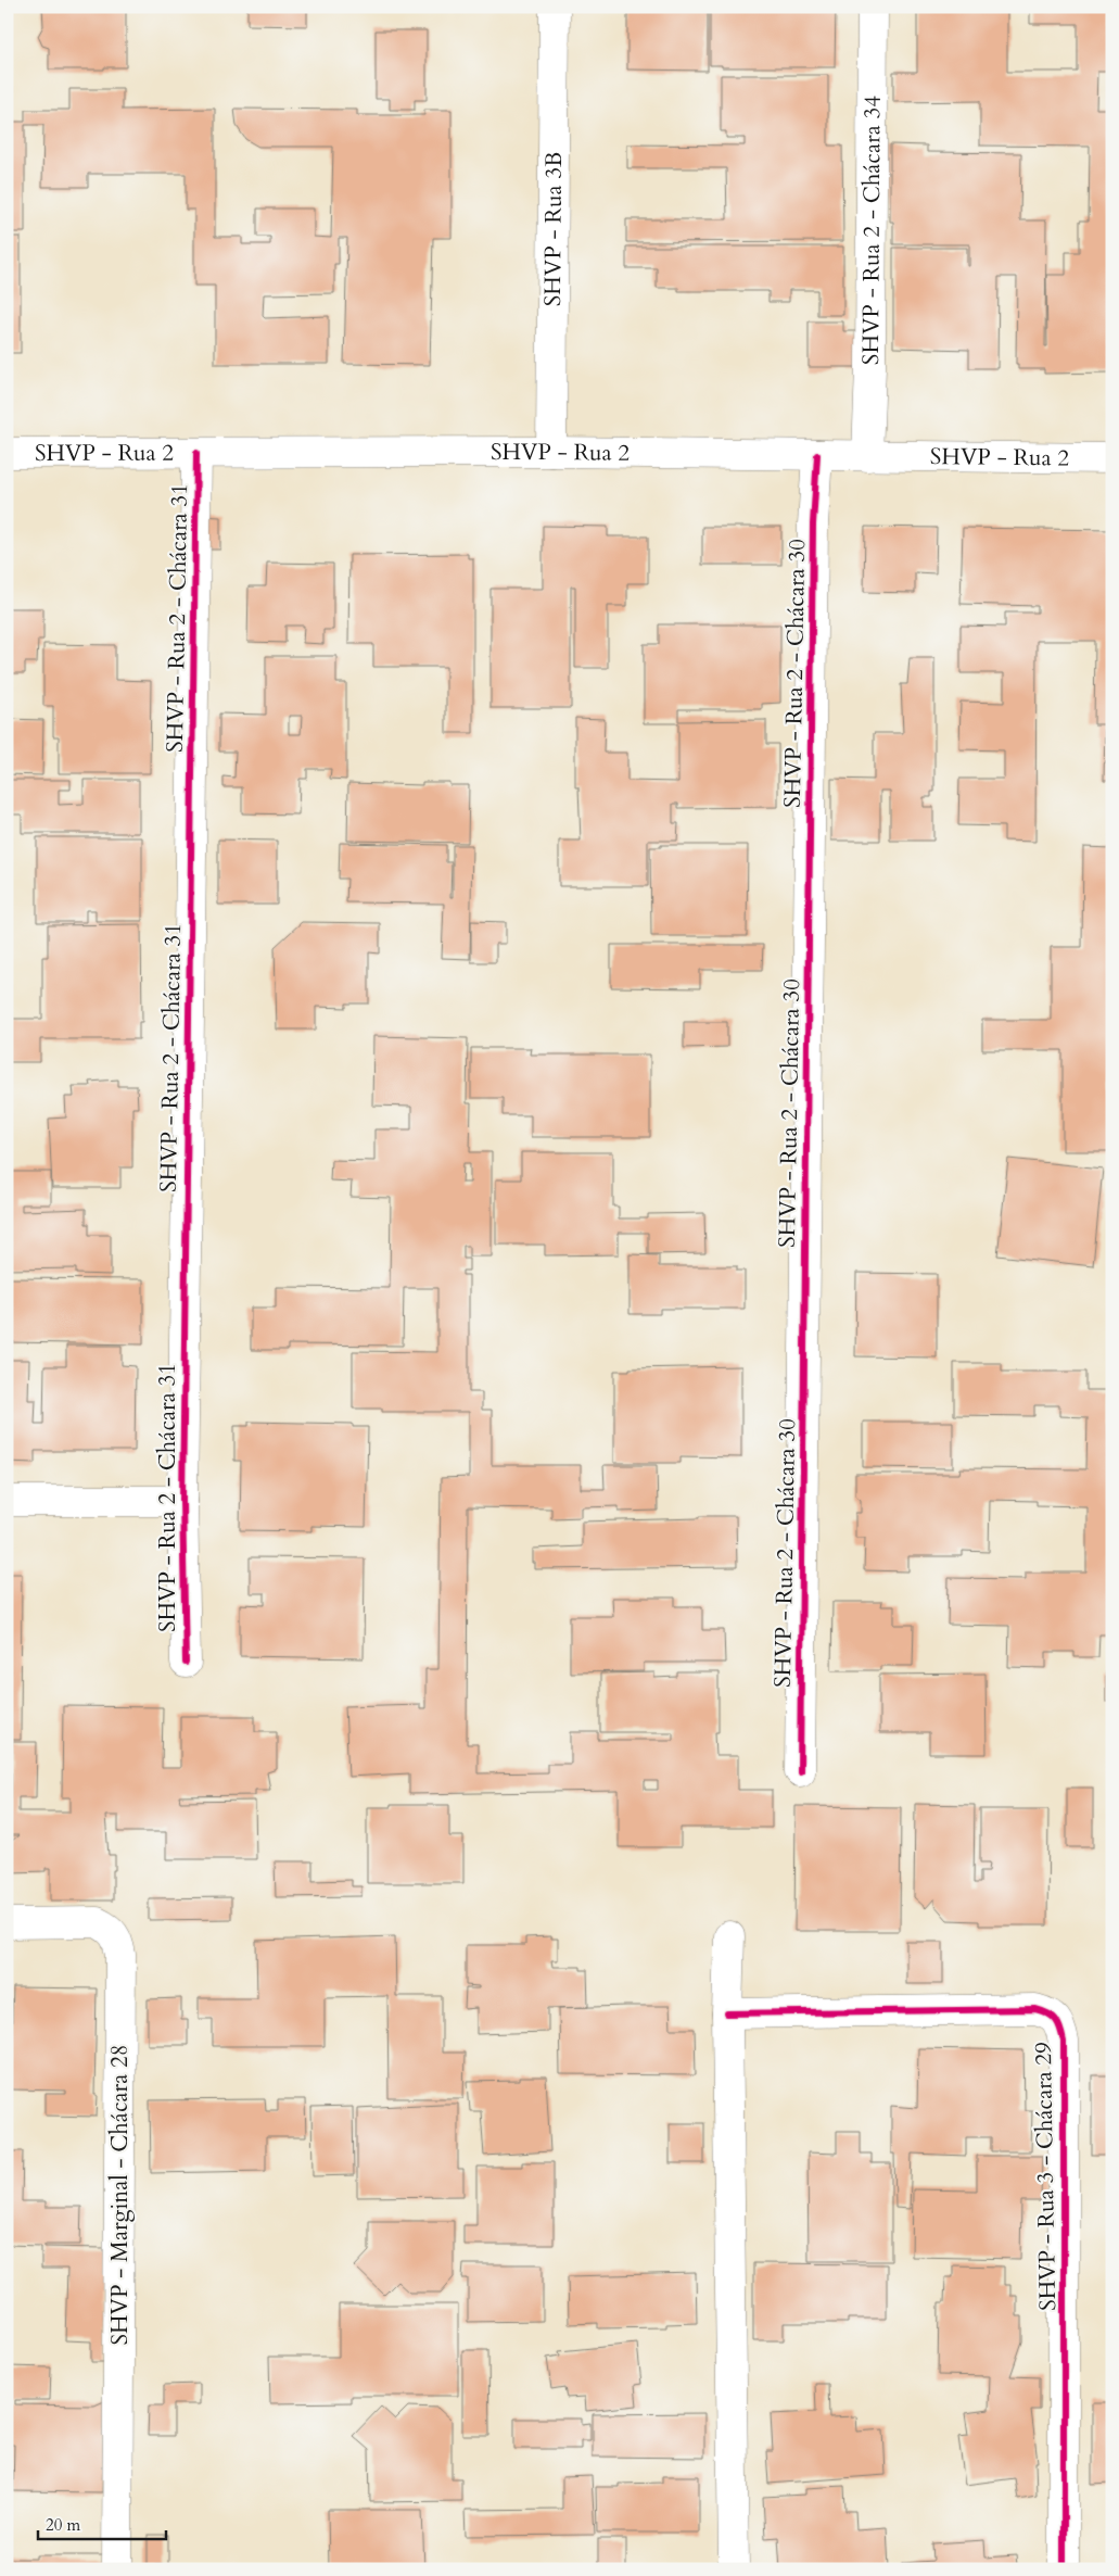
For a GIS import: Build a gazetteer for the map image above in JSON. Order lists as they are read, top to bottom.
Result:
{
  "streets": {
    "street": [
      "SHVP - Rua 3B",
      "SHVP - Rua 2 - Chácara 34",
      "SHVP - Rua 2",
      "SHVP - Rua 2 - Chácara 31",
      "SHVP - Rua 2 - Chácara 30",
      "SHVP - Rua 3 - Chácara 29",
      "SHVP - Marginal - Chácara 28"
    ]
  },
  "crossings": [
    ["SHVP - Rua 3B", "SHVP - Rua 2"],
    ["SHVP - Rua 2 - Chácara 34", "SHVP - Rua 2"],
    ["SHVP - Rua 2", "SHVP - Rua 2 - Chácara 31"],
    ["SHVP - Rua 2", "SHVP - Rua 2 - Chácara 30"]
  ],
  "scale_bar": "20 m"
}
